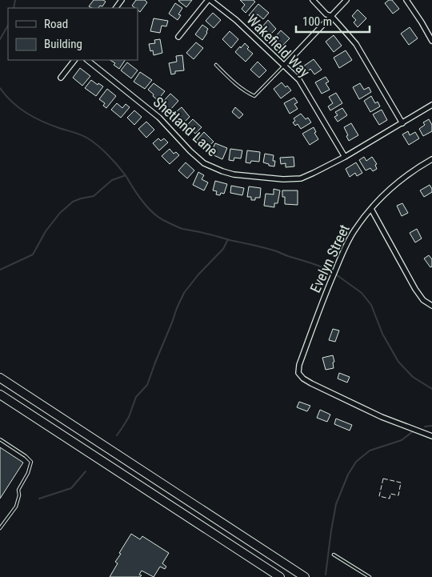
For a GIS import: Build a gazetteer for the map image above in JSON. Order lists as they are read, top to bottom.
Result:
{
  "streets": {
    "street": ["Wakefield Way", "Shetland Lane", "Evelyn Street"]
  },
  "crossings": [
    ["Wakefield Way", "Shetland Lane"]
  ],
  "legend": ["Road", "Building"],
  "scale_bar": "100 m"
}
